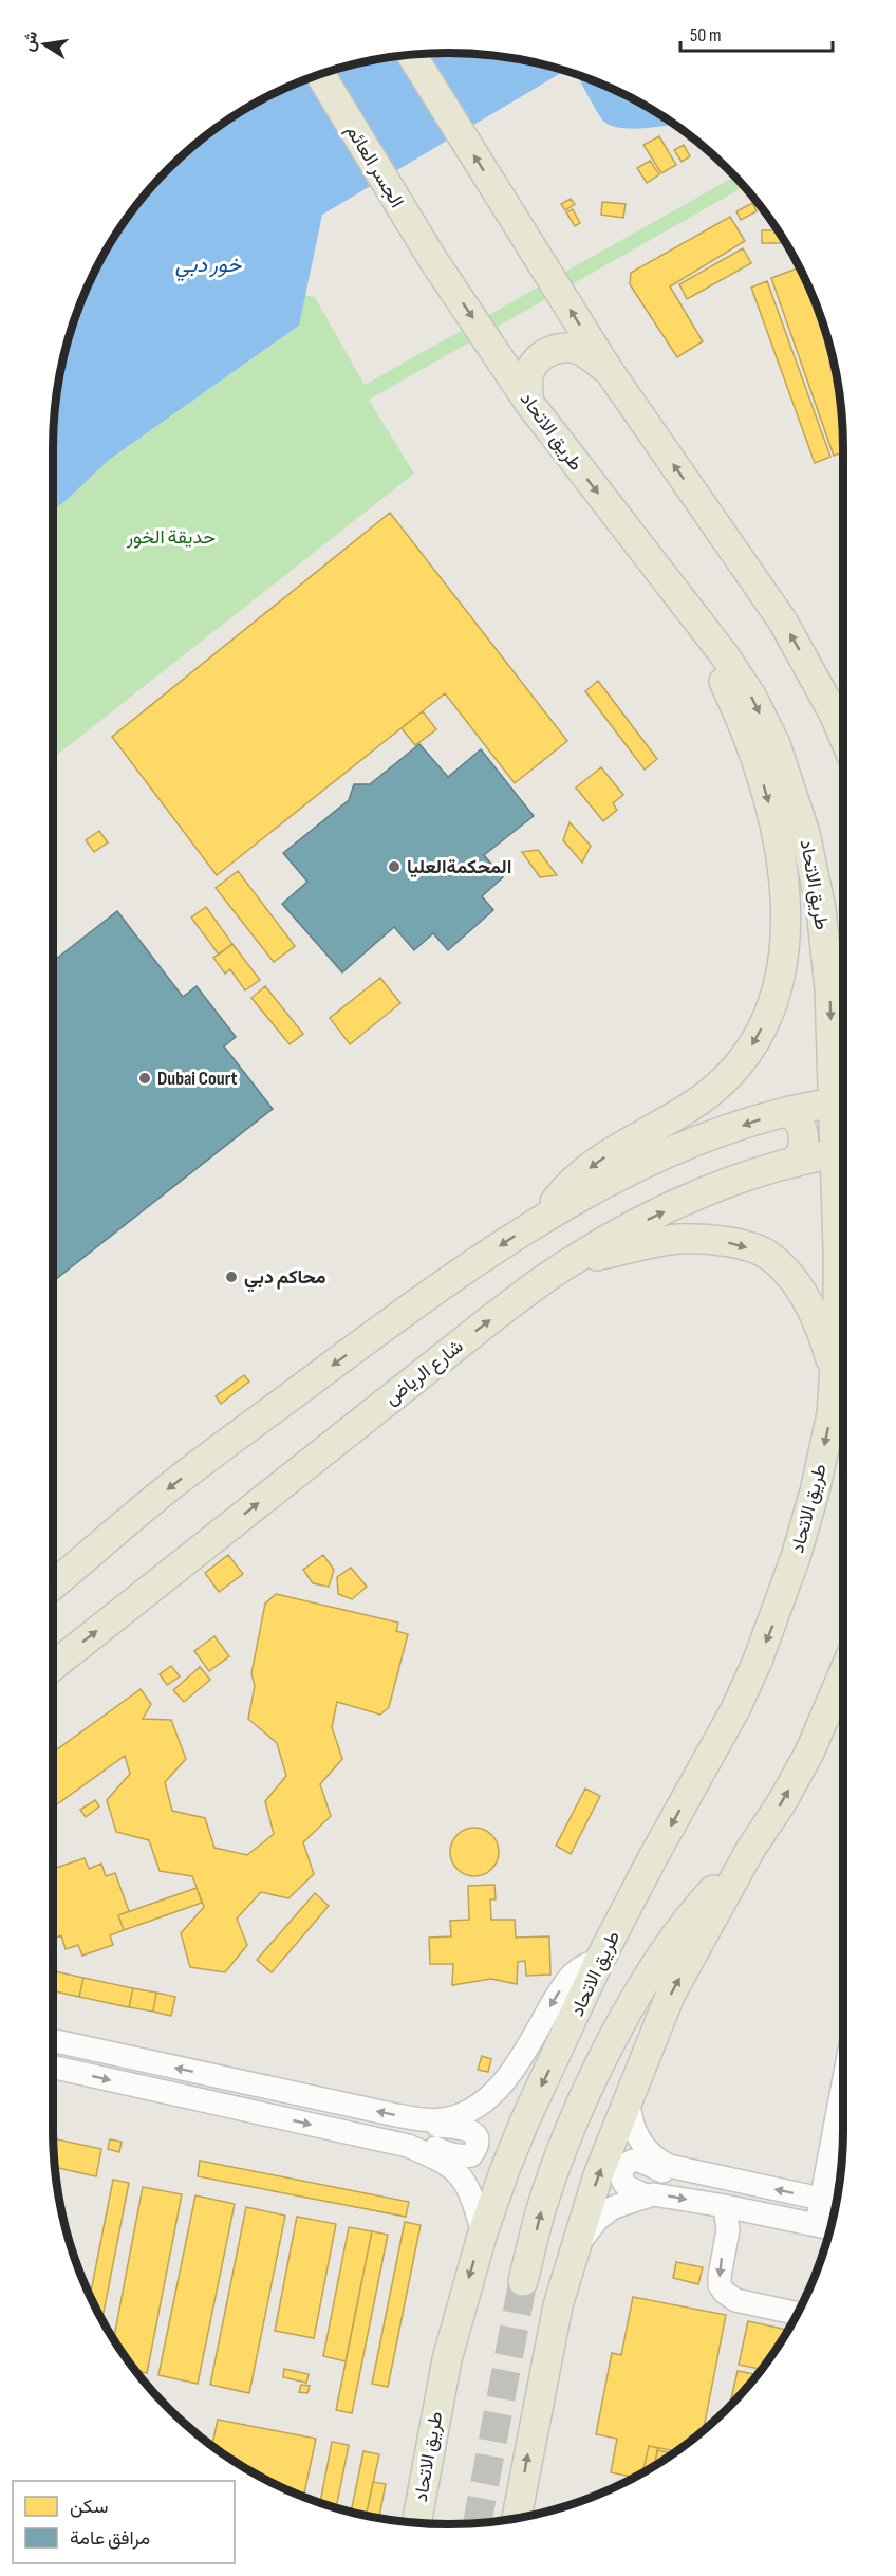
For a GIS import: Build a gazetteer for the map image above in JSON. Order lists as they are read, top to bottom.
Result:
{
  "streets": {
    "main road": ["الجسر العائم", "طريق الاتحاد", "شارع الرياض"]
  },
  "crossings": [
    ["الجسر العائم", "طريق الاتحاد"],
    ["طريق الاتحاد", "شارع الرياض"]
  ],
  "water": ["خور دبي"],
  "parks": ["حديقة الخور"],
  "places": ["المحكمةالعليا", "Dubai Court", "محاكم دبي"],
  "legend": ["سكن", "مرافق عامة"],
  "scale_bar": "50 m",
  "north": "left"
}
